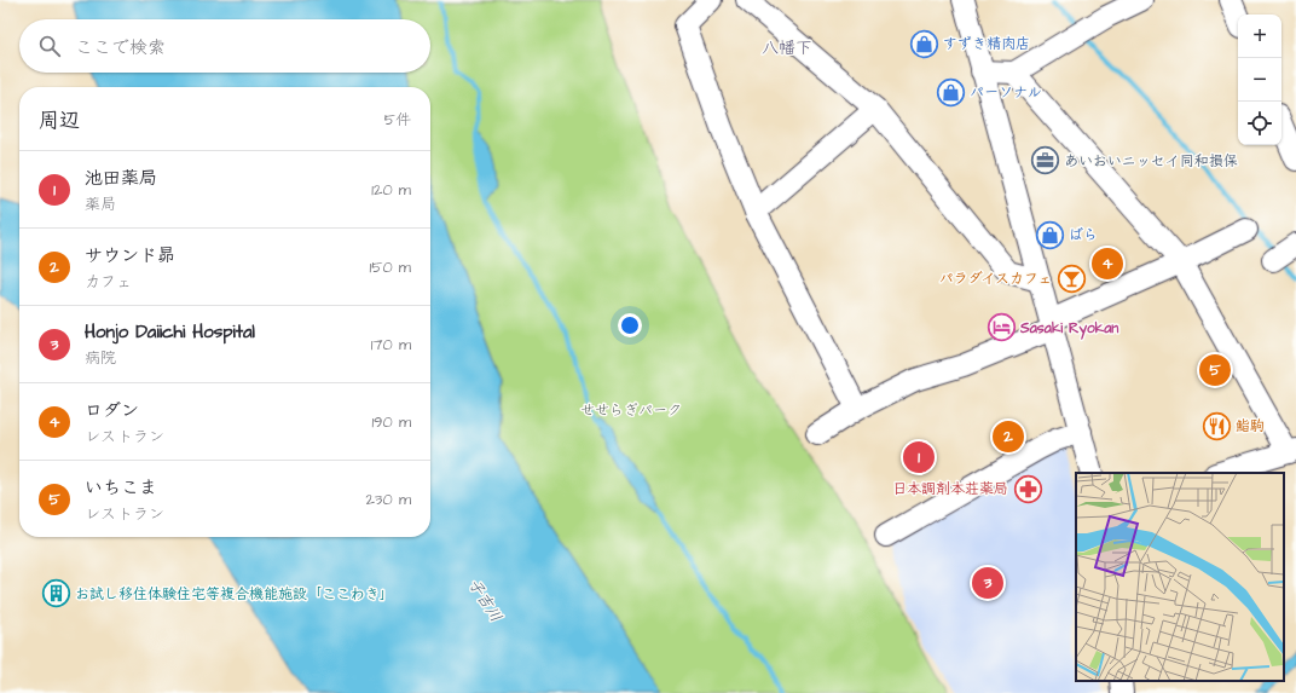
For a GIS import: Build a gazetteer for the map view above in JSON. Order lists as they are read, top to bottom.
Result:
{
  "districts": ["八幡下"],
  "water": ["子吉川"],
  "parks": ["せせらぎパーク"],
  "places": {
    "shop": ["すずき精肉店", "パーソナル", "ばら"],
    "office": ["あいおいニッセイ同和損保"],
    "bar": ["パラダイスカフェ"],
    "hotel": ["Sasaki Ryokan"],
    "restaurant": ["鮨駒"],
    "pharmacy": ["日本調剤本荘薬局"],
    "building": ["お試し移住体験住宅等複合機能施設「ここわき」"]
  },
  "page": {
    "map_buttons": ["+", "−"],
    "search": "ここで検索",
    "heading": ["周辺", "5件"],
    "list": [
      {
        "mark": "1",
        "name": "池田薬局",
        "note": "薬局",
        "value": "120 m"
      },
      {
        "mark": "2",
        "name": "サウンド昴",
        "note": "カフェ",
        "value": "150 m"
      },
      {
        "mark": "3",
        "name": "Honjo Daiichi Hospital",
        "note": "病院",
        "value": "170 m"
      },
      {
        "mark": "4",
        "name": "ロダン",
        "note": "レストラン",
        "value": "190 m"
      },
      {
        "mark": "5",
        "name": "いちこま",
        "note": "レストラン",
        "value": "230 m"
      }
    ],
    "pins": [
      "4",
      "5",
      "2",
      "1",
      "3"
    ]
  }
}
